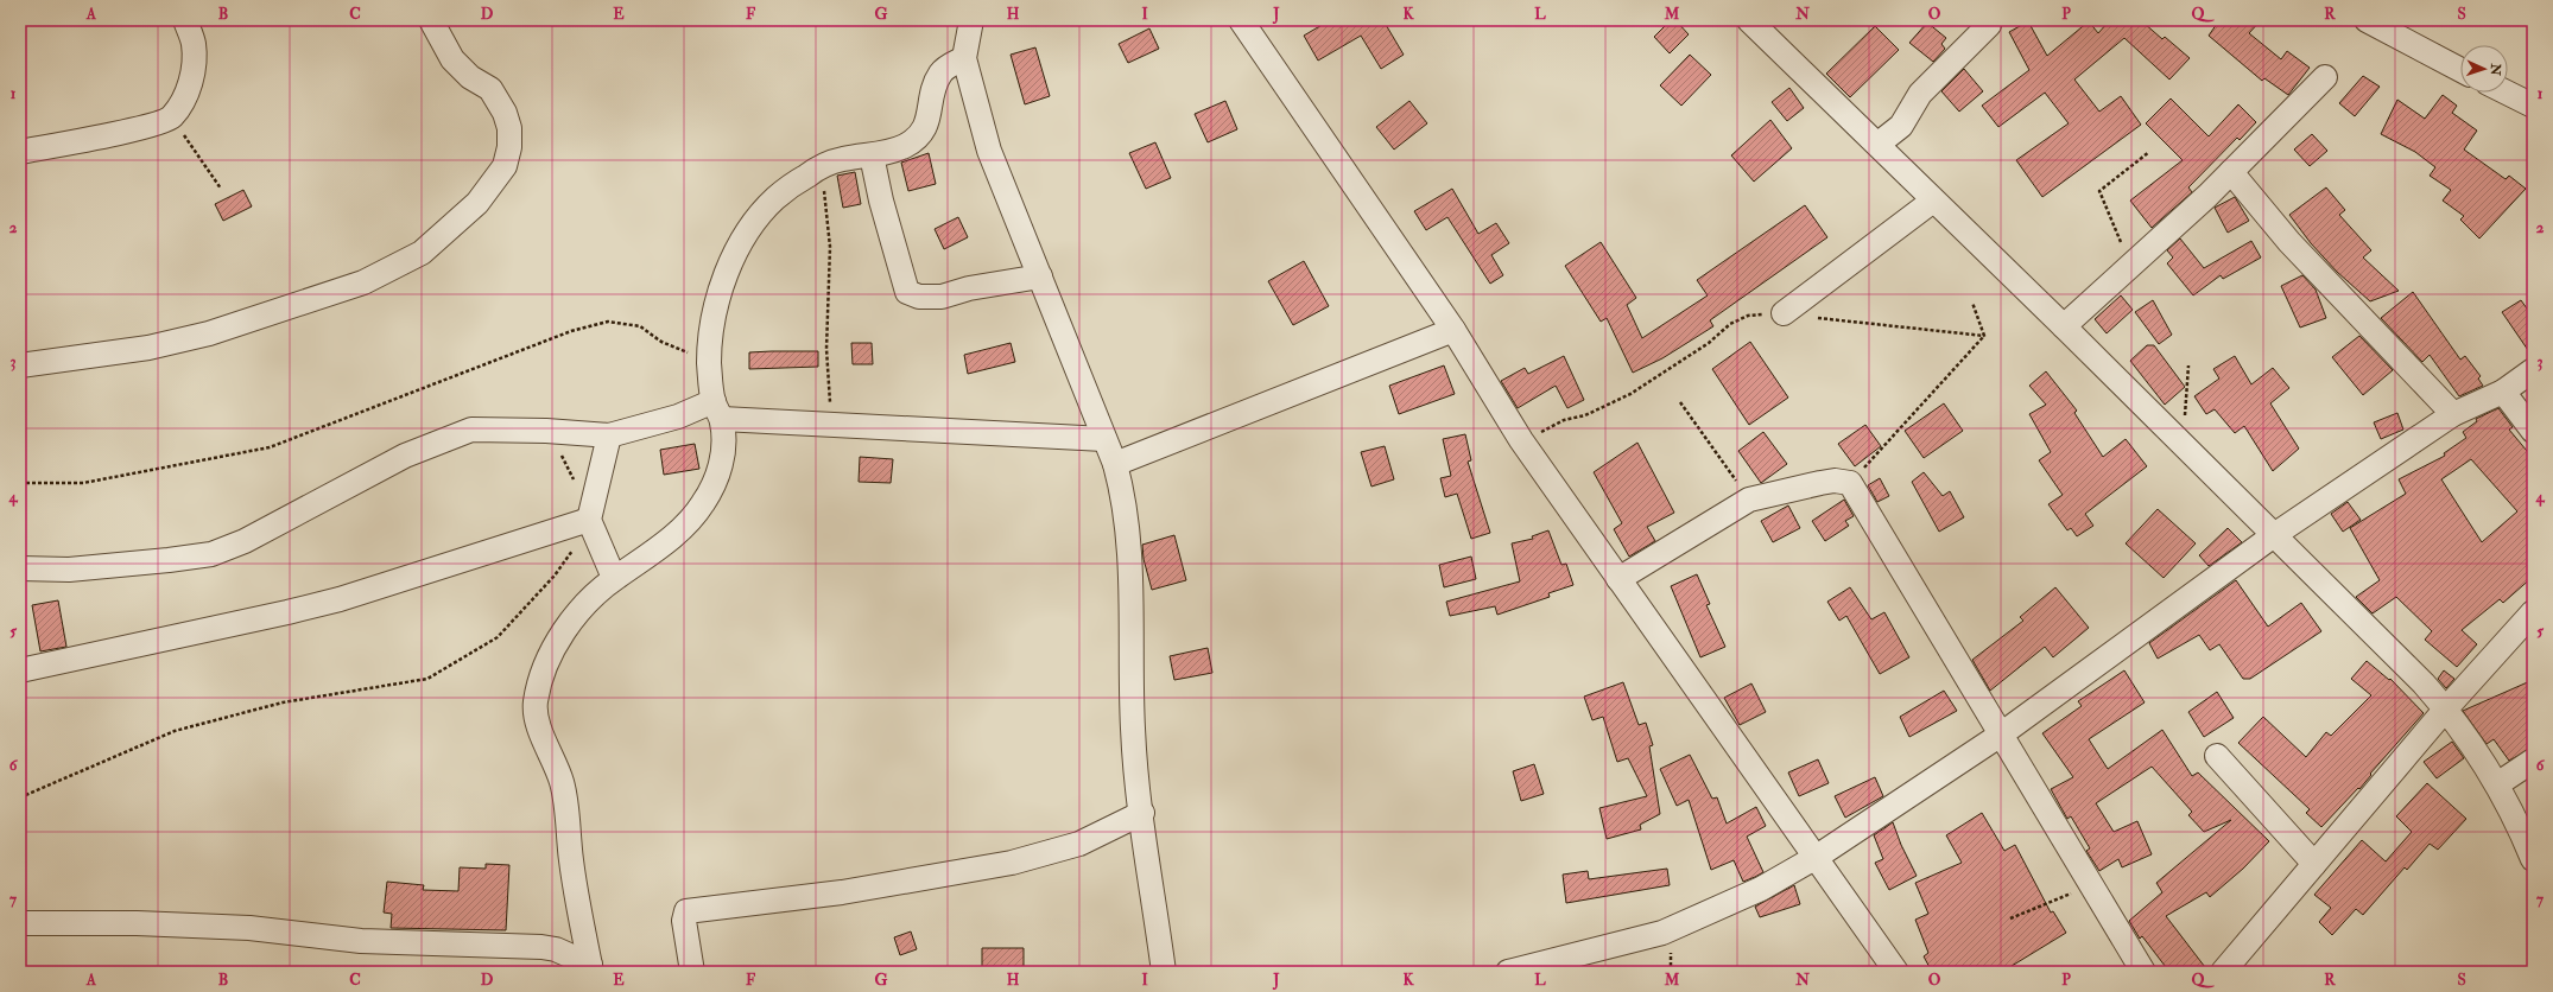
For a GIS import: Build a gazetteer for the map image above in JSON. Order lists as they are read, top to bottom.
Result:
{
  "north": "right",
  "grid": {
    "columns": [
      "A",
      "B",
      "C",
      "D",
      "E",
      "F",
      "G",
      "H",
      "I",
      "J",
      "K",
      "L",
      "M",
      "N",
      "O",
      "P",
      "Q",
      "R",
      "S"
    ],
    "rows": [
      "1",
      "2",
      "3",
      "4",
      "5",
      "6",
      "7"
    ]
  }
}
